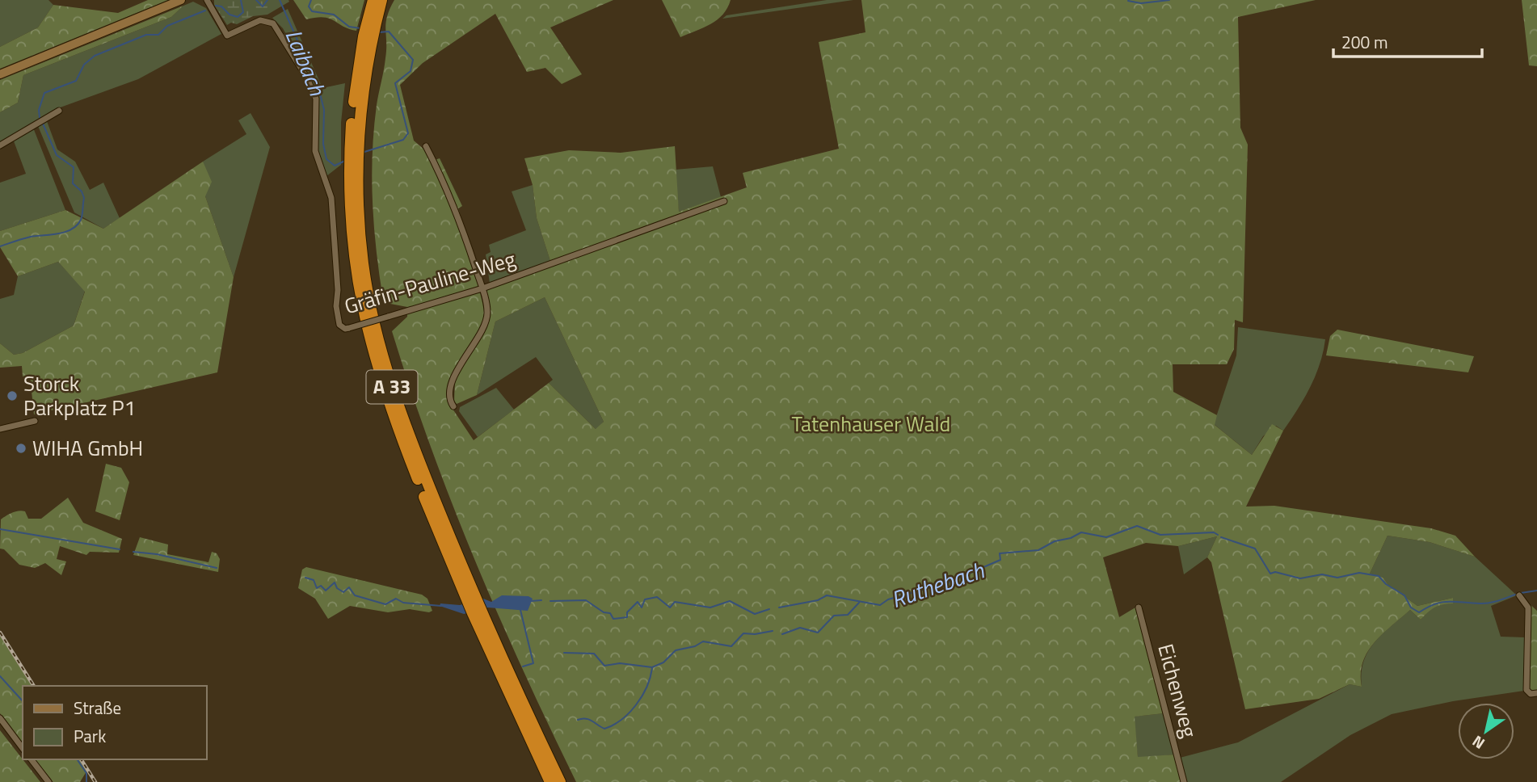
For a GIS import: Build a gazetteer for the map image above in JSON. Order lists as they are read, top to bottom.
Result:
{
  "streets": {
    "highway": ["A 33"],
    "street": ["Gräfin-Pauline-Weg", "Eichenweg"]
  },
  "water": ["Laibach", "Ruthebach"],
  "parks": ["Tatenhauser Wald"],
  "places": ["Storck Parkplatz P1", "WIHA GmbH"],
  "legend": ["Straße", "Park"],
  "scale_bar": "200 m",
  "north": "bottom left"
}
